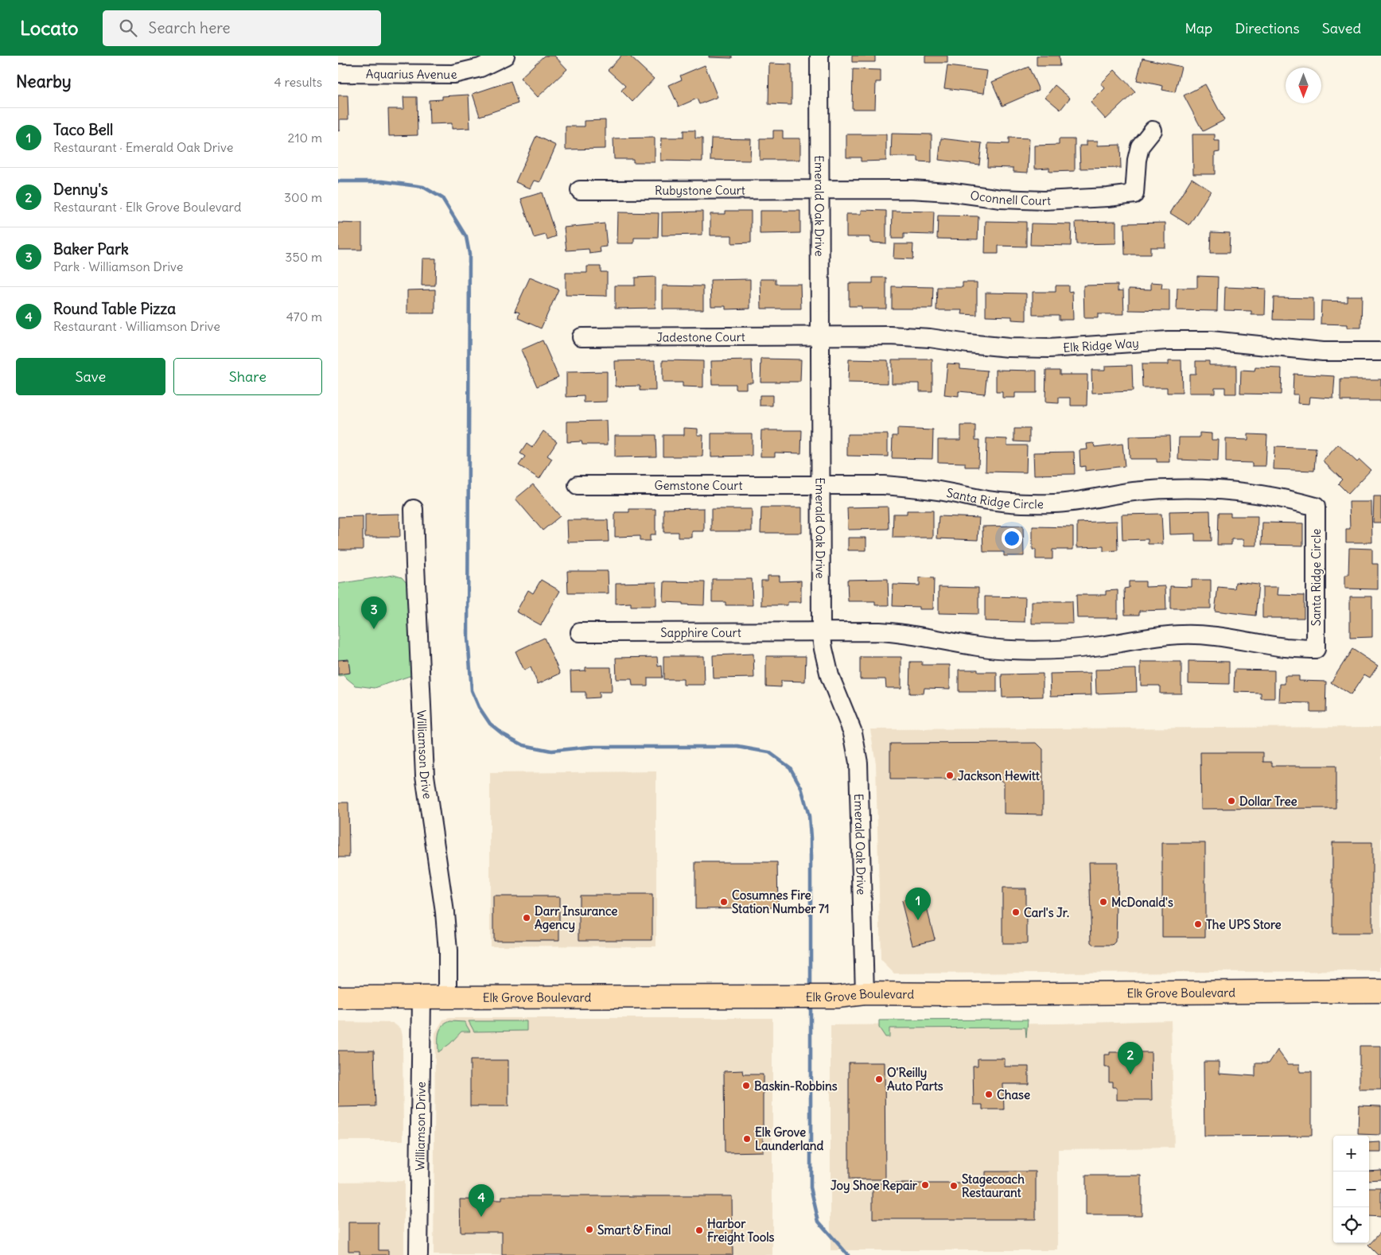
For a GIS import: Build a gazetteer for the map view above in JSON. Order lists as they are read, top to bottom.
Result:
{
  "streets": {
    "main road": ["Elk Grove Boulevard"],
    "street": [
      "Aquarius Avenue",
      "Rubystone Court",
      "Oconnell Court",
      "Emerald Oak Drive",
      "Jadestone Court",
      "Elk Ridge Way",
      "Gemstone Court",
      "Santa Ridge Circle",
      "Sapphire Court",
      "Williamson Drive"
    ]
  },
  "crossings": [
    ["Rubystone Court", "Oconnell Court"],
    ["Rubystone Court", "Emerald Oak Drive"],
    ["Oconnell Court", "Emerald Oak Drive"],
    ["Emerald Oak Drive", "Jadestone Court"],
    ["Emerald Oak Drive", "Elk Ridge Way"],
    ["Emerald Oak Drive", "Gemstone Court"],
    ["Emerald Oak Drive", "Santa Ridge Circle"],
    ["Emerald Oak Drive", "Sapphire Court"],
    ["Emerald Oak Drive", "Elk Grove Boulevard"],
    ["Jadestone Court", "Elk Ridge Way"],
    ["Gemstone Court", "Santa Ridge Circle"],
    ["Santa Ridge Circle", "Sapphire Court"],
    ["Williamson Drive", "Elk Grove Boulevard"]
  ],
  "places": [
    "Jackson Hewitt",
    "Dollar Tree",
    "Cosumnes Fire Station Number 71",
    "McDonald's",
    "Carl's Jr.",
    "Darr Insurance Agency",
    "The UPS Store",
    "O'Reilly Auto Parts",
    "Baskin-Robbins",
    "Chase",
    "Elk Grove Launderland",
    "Joy Shoe Repair",
    "Stagecoach Restaurant",
    "Smart & Final",
    "Harbor Freight Tools"
  ],
  "north": "bottom",
  "page": {
    "header": "Locato",
    "search": "Search here",
    "nav": ["Map", "Directions", "Saved"],
    "heading": ["Nearby", "4 results"],
    "list": [
      {
        "mark": "1",
        "name": "Taco Bell",
        "note": "Restaurant · Emerald Oak Drive",
        "value": "210 m"
      },
      {
        "mark": "2",
        "name": "Denny's",
        "note": "Restaurant · Elk Grove Boulevard",
        "value": "300 m"
      },
      {
        "mark": "3",
        "name": "Baker Park",
        "note": "Park · Williamson Drive",
        "value": "350 m"
      },
      {
        "mark": "4",
        "name": "Round Table Pizza",
        "note": "Restaurant · Williamson Drive",
        "value": "470 m"
      }
    ],
    "buttons": ["Save", "Share"],
    "pins": [
      "3",
      "1",
      "2",
      "4"
    ],
    "map_buttons": ["+", "−"]
  }
}
